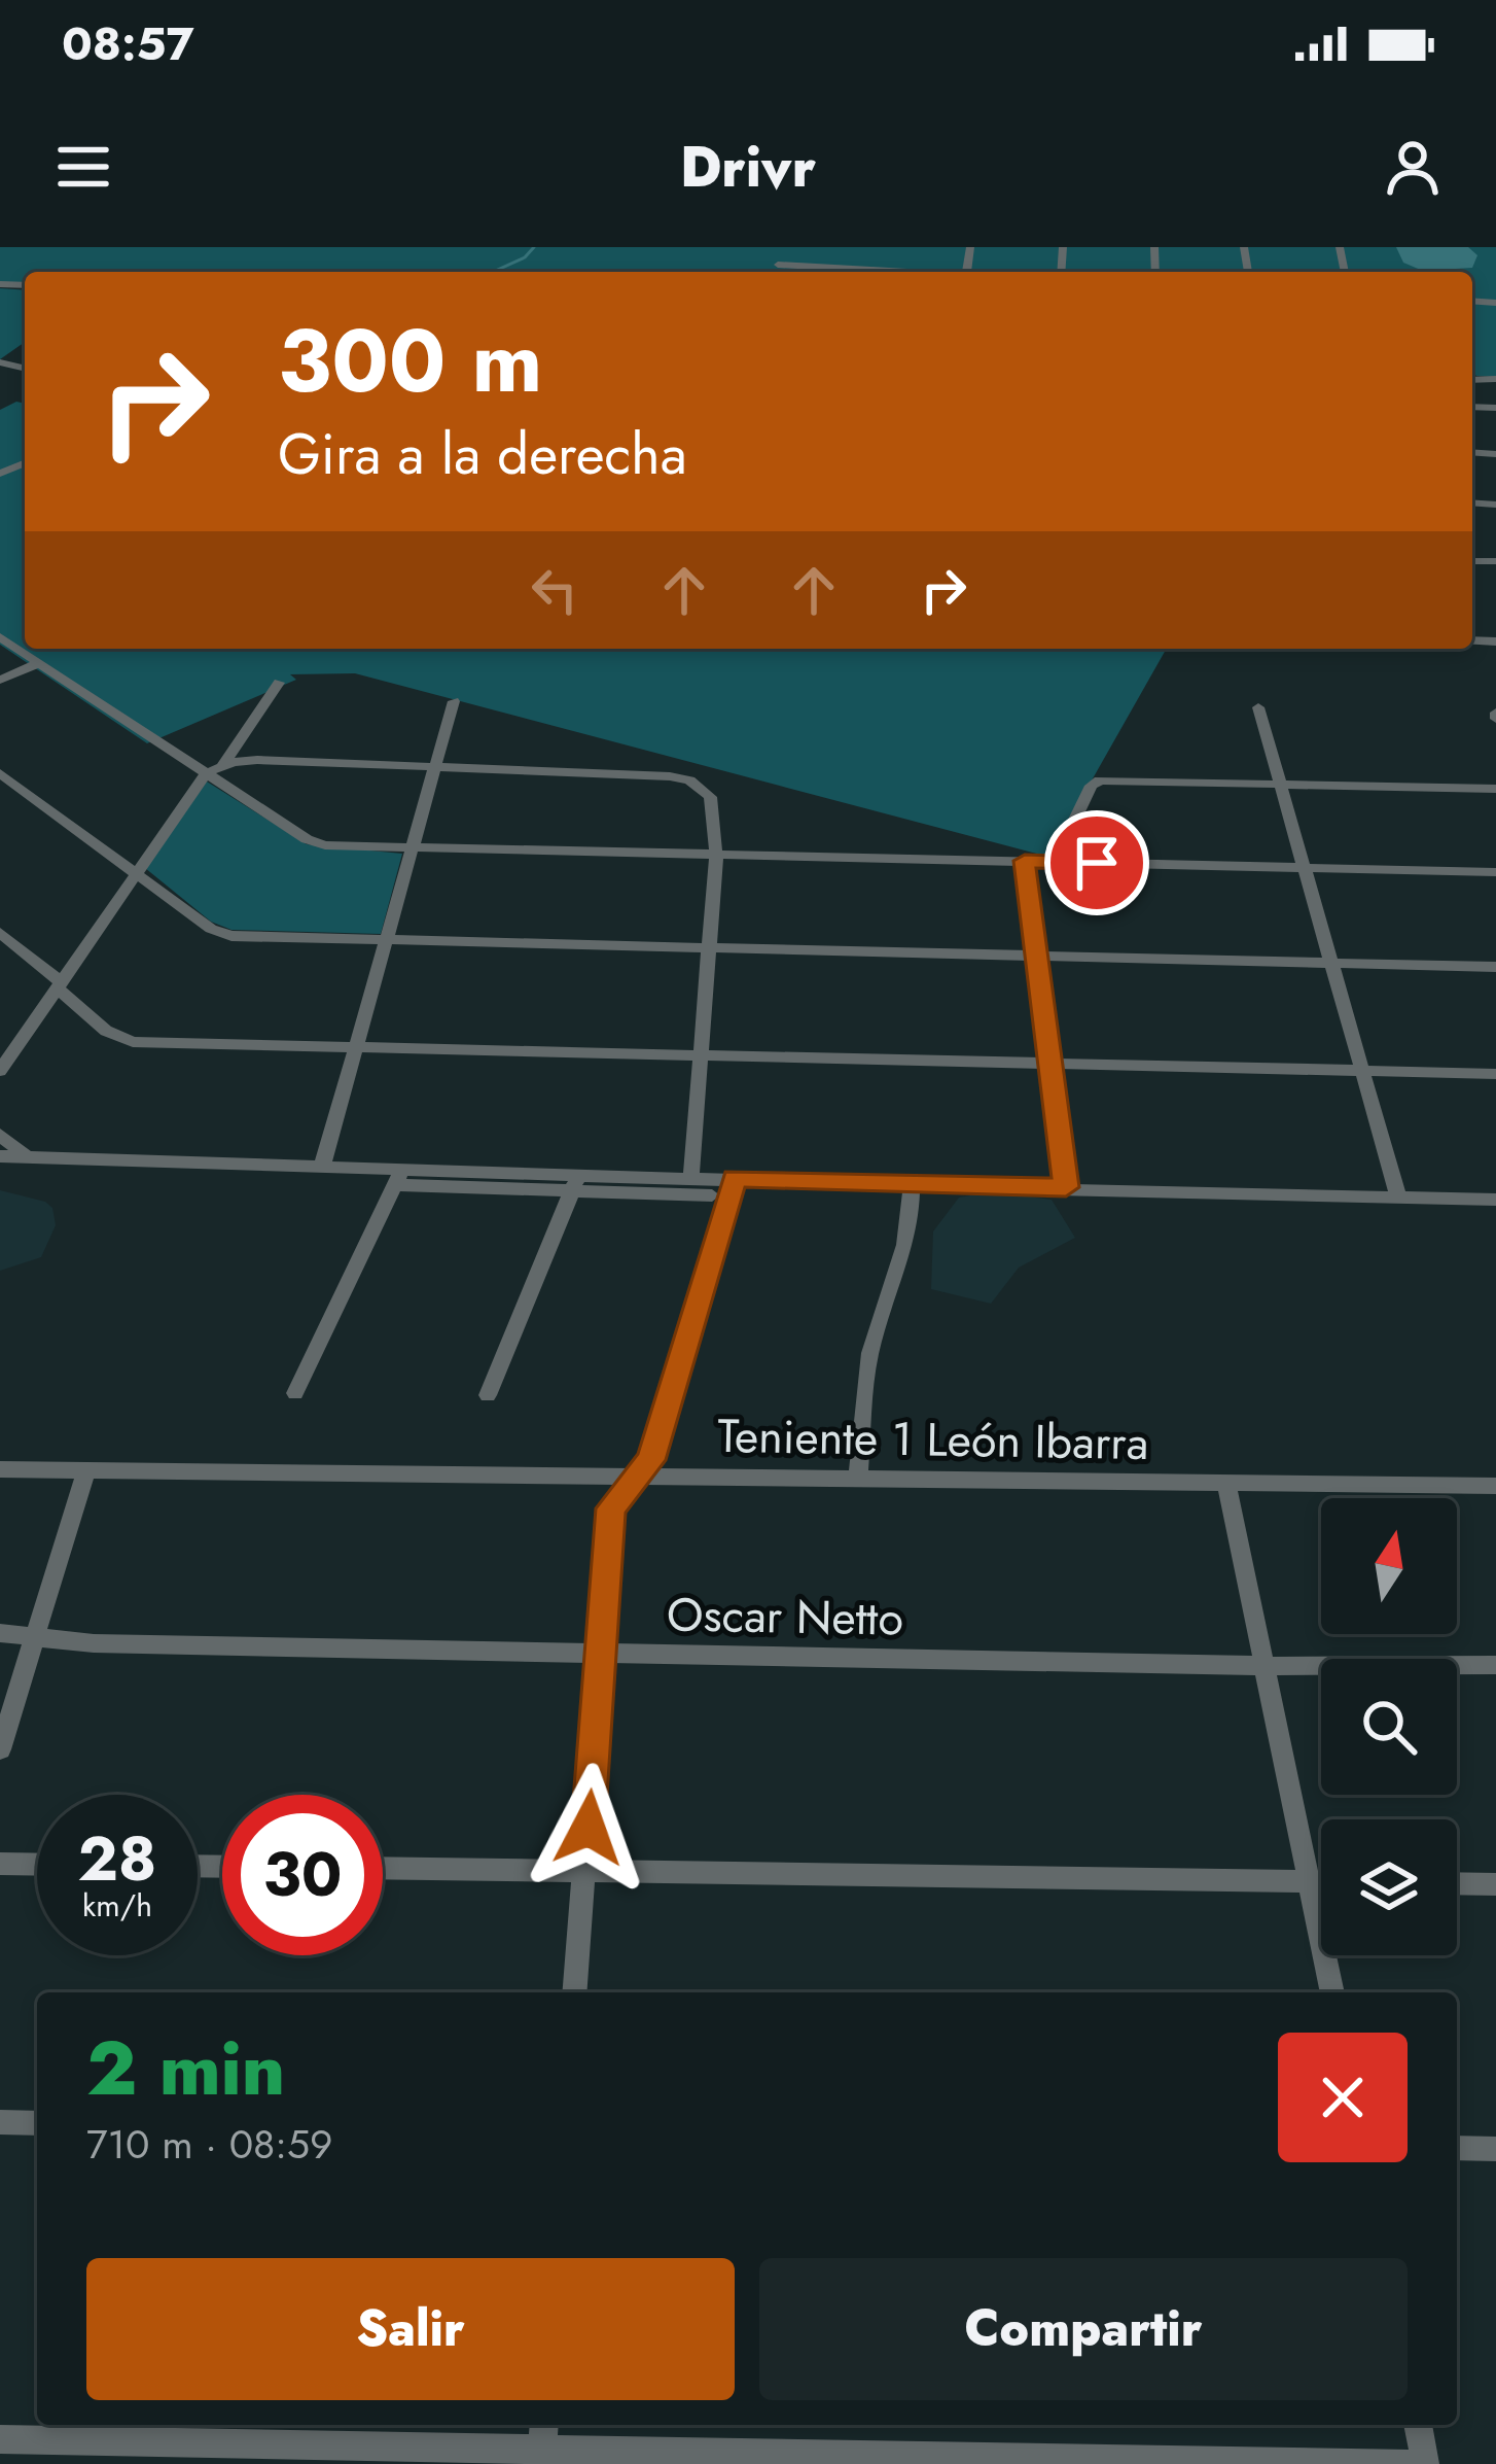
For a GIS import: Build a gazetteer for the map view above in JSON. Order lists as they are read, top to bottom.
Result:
{
  "streets": {
    "street": ["Teniente 1 León Ibarra", "Oscar Netto"]
  },
  "north": "top",
  "page": {
    "status": "08:57",
    "header": "Drivr",
    "turn": ["300 m", "Gira a la derecha"],
    "speed": "28 km/h",
    "limit": "30",
    "heading": ["2 min", "710 m · 08:59"],
    "buttons": ["Salir", "Compartir"]
  }
}
